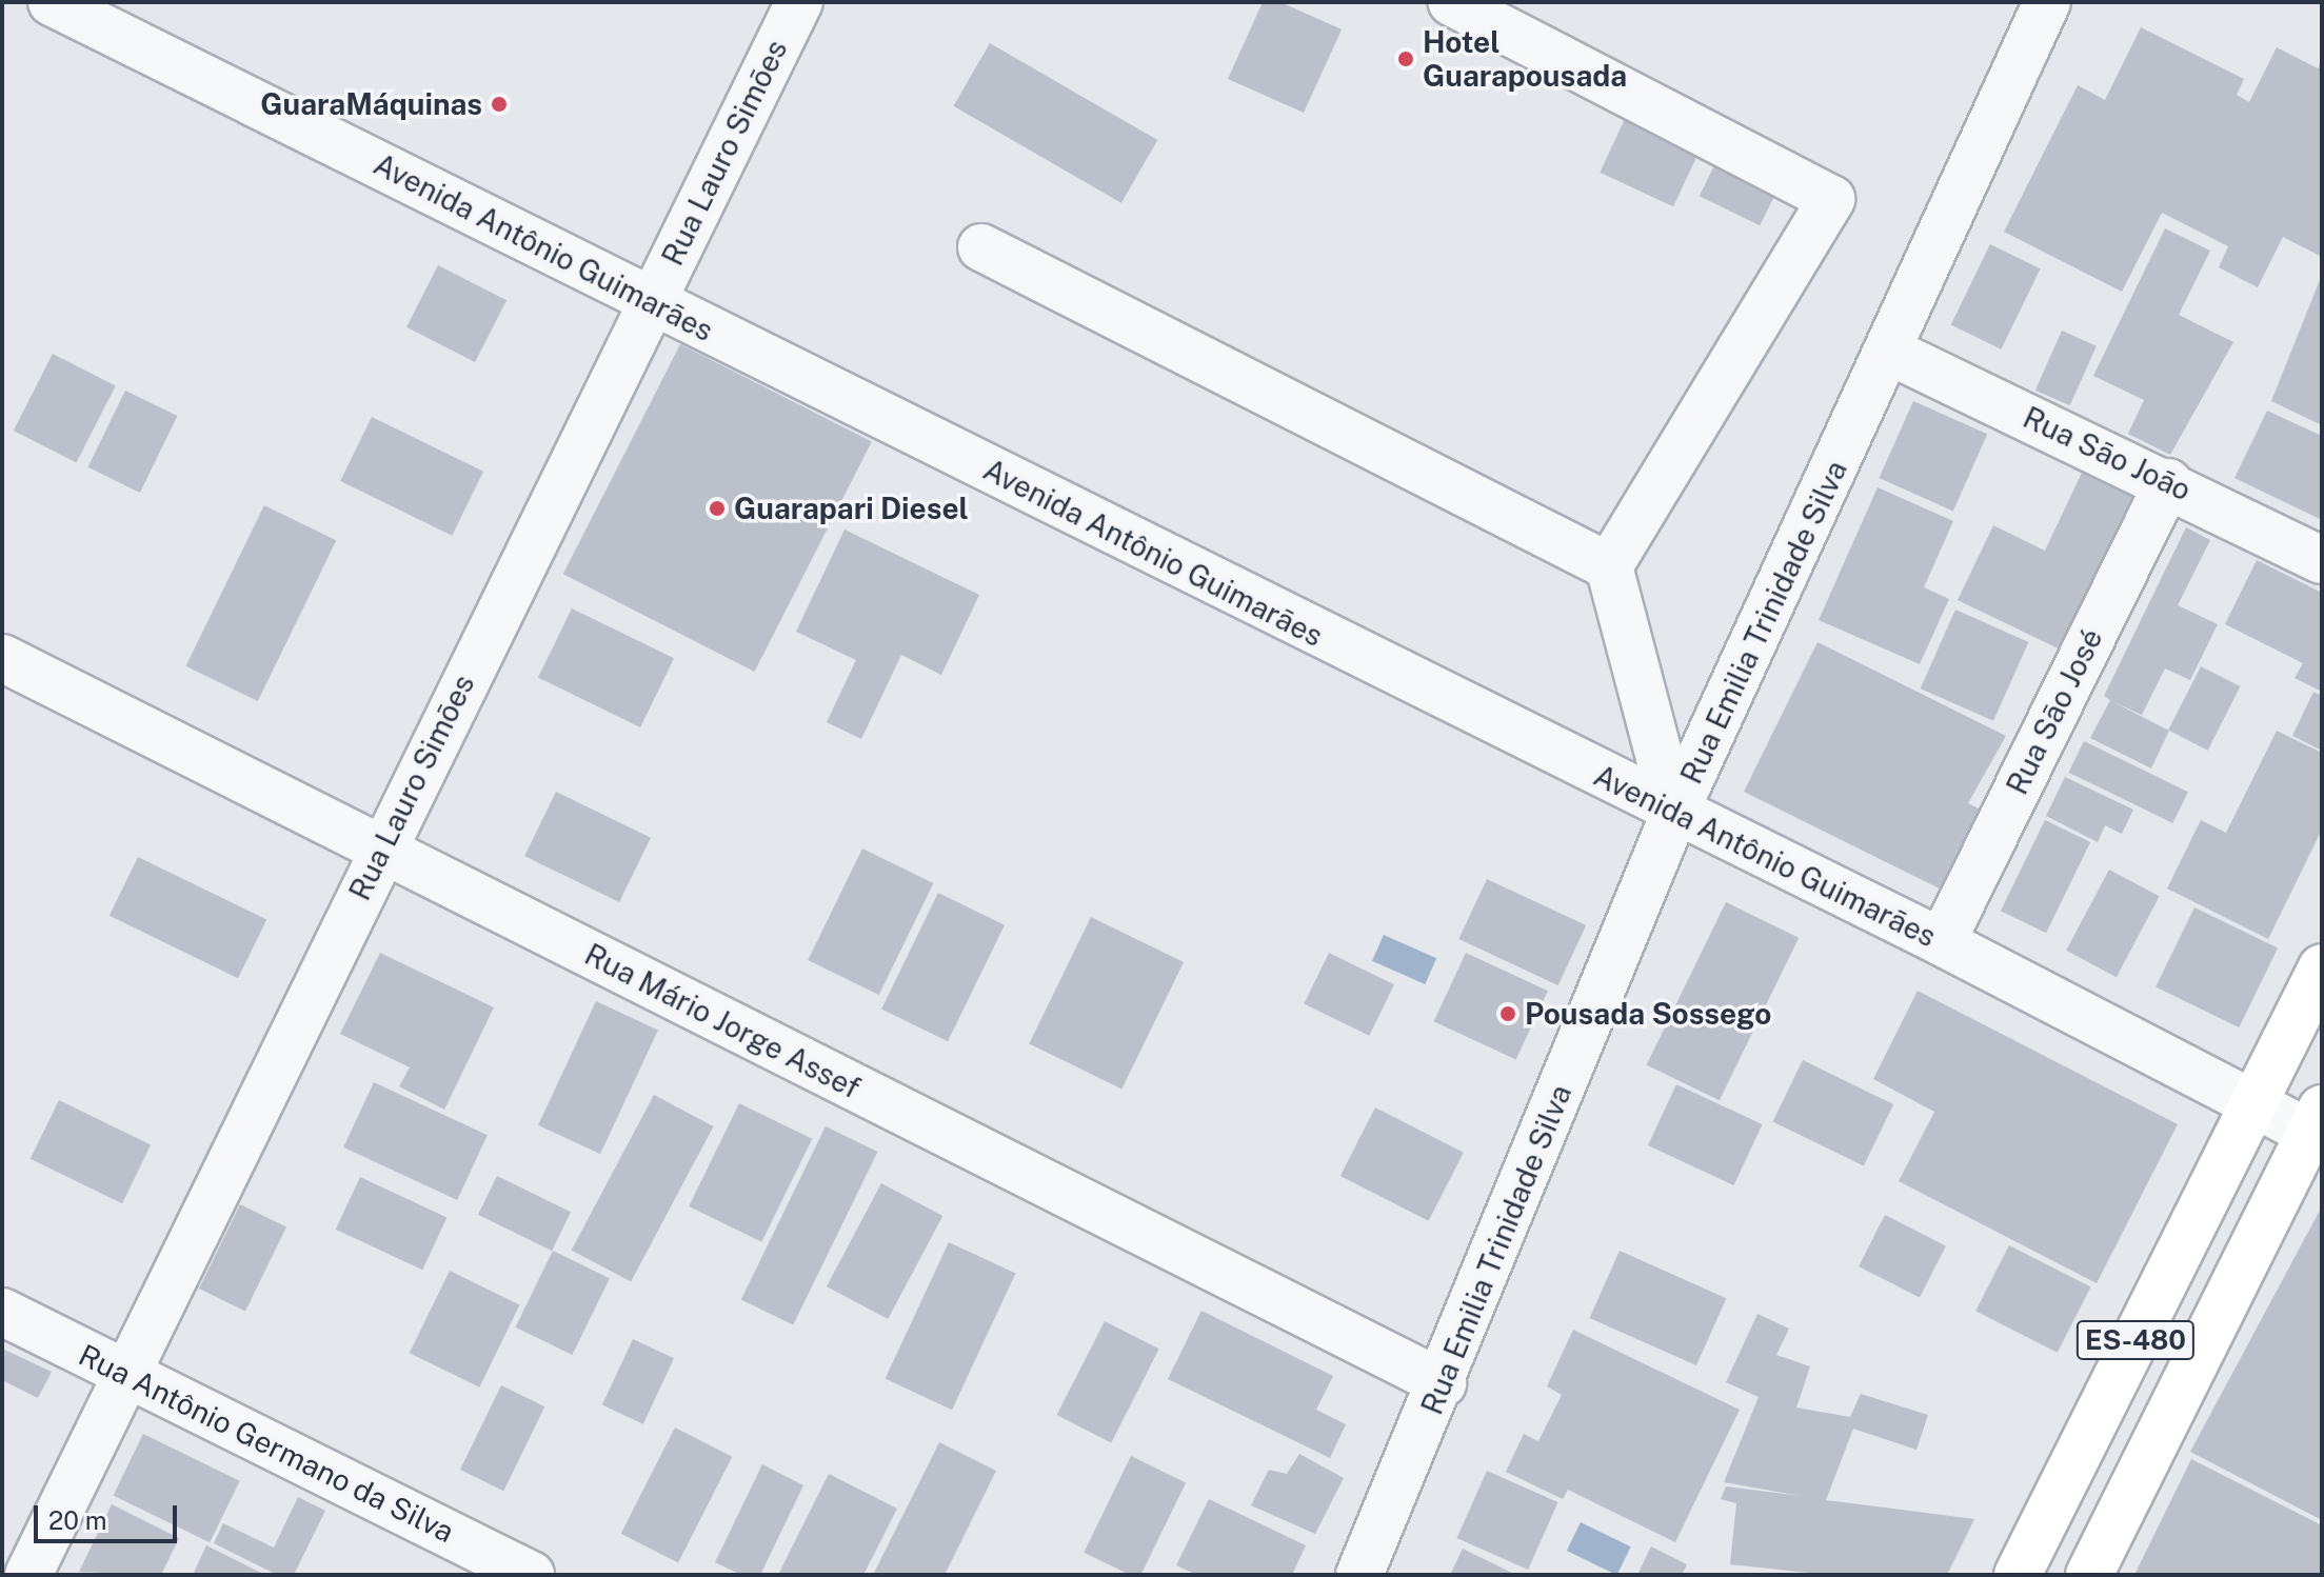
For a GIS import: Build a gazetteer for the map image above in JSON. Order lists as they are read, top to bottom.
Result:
{
  "streets": {
    "main road": ["ES-480"],
    "street": [
      "Rua Lauro Simões",
      "Avenida Antônio Guimarães",
      "Rua São João",
      "Rua Emilia Trinidade Silva",
      "Rua São José",
      "Rua Mário Jorge Assef",
      "Rua Antônio Germano da Silva"
    ]
  },
  "crossings": [
    ["Rua Lauro Simões", "Avenida Antônio Guimarães"],
    ["Rua Lauro Simões", "Rua Mário Jorge Assef"],
    ["Rua Lauro Simões", "Rua Antônio Germano da Silva"],
    ["Avenida Antônio Guimarães", "Rua Emilia Trinidade Silva"],
    ["Avenida Antônio Guimarães", "Rua São José"],
    ["Avenida Antônio Guimarães", "ES-480"],
    ["Rua São João", "Rua Emilia Trinidade Silva"],
    ["Rua São João", "Rua São José"],
    ["Rua Emilia Trinidade Silva", "Rua Mário Jorge Assef"]
  ],
  "places": [
    "Hotel Guarapousada",
    "GuaraMáquinas",
    "Guarapari Diesel",
    "Pousada Sossego"
  ],
  "scale_bar": "20 m"
}
